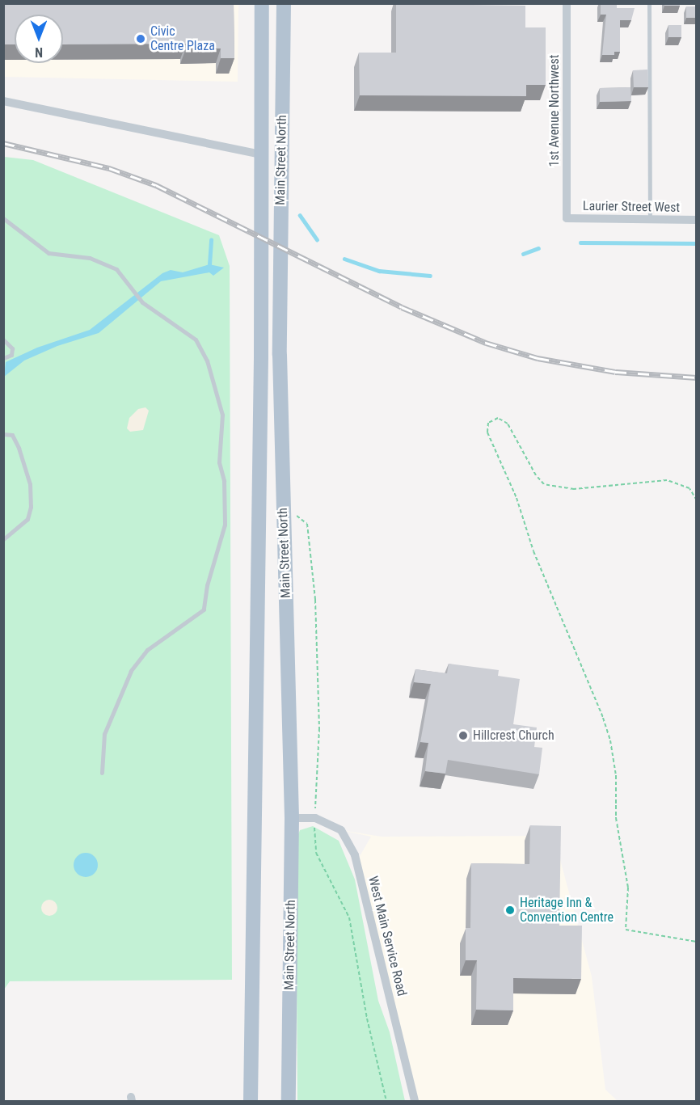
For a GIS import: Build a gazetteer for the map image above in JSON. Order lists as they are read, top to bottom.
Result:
{
  "streets": {
    "main road": ["Main Street North"],
    "street": ["1st Avenue Northwest", "Laurier Street West", "West Main Service Road"]
  },
  "crossings": [
    ["1st Avenue Northwest", "Laurier Street West"],
    ["Main Street North", "West Main Service Road"]
  ],
  "places": ["Civic Centre Plaza", "Hillcrest Church", "Heritage Inn & Convention Centre"],
  "north": "bottom"
}
